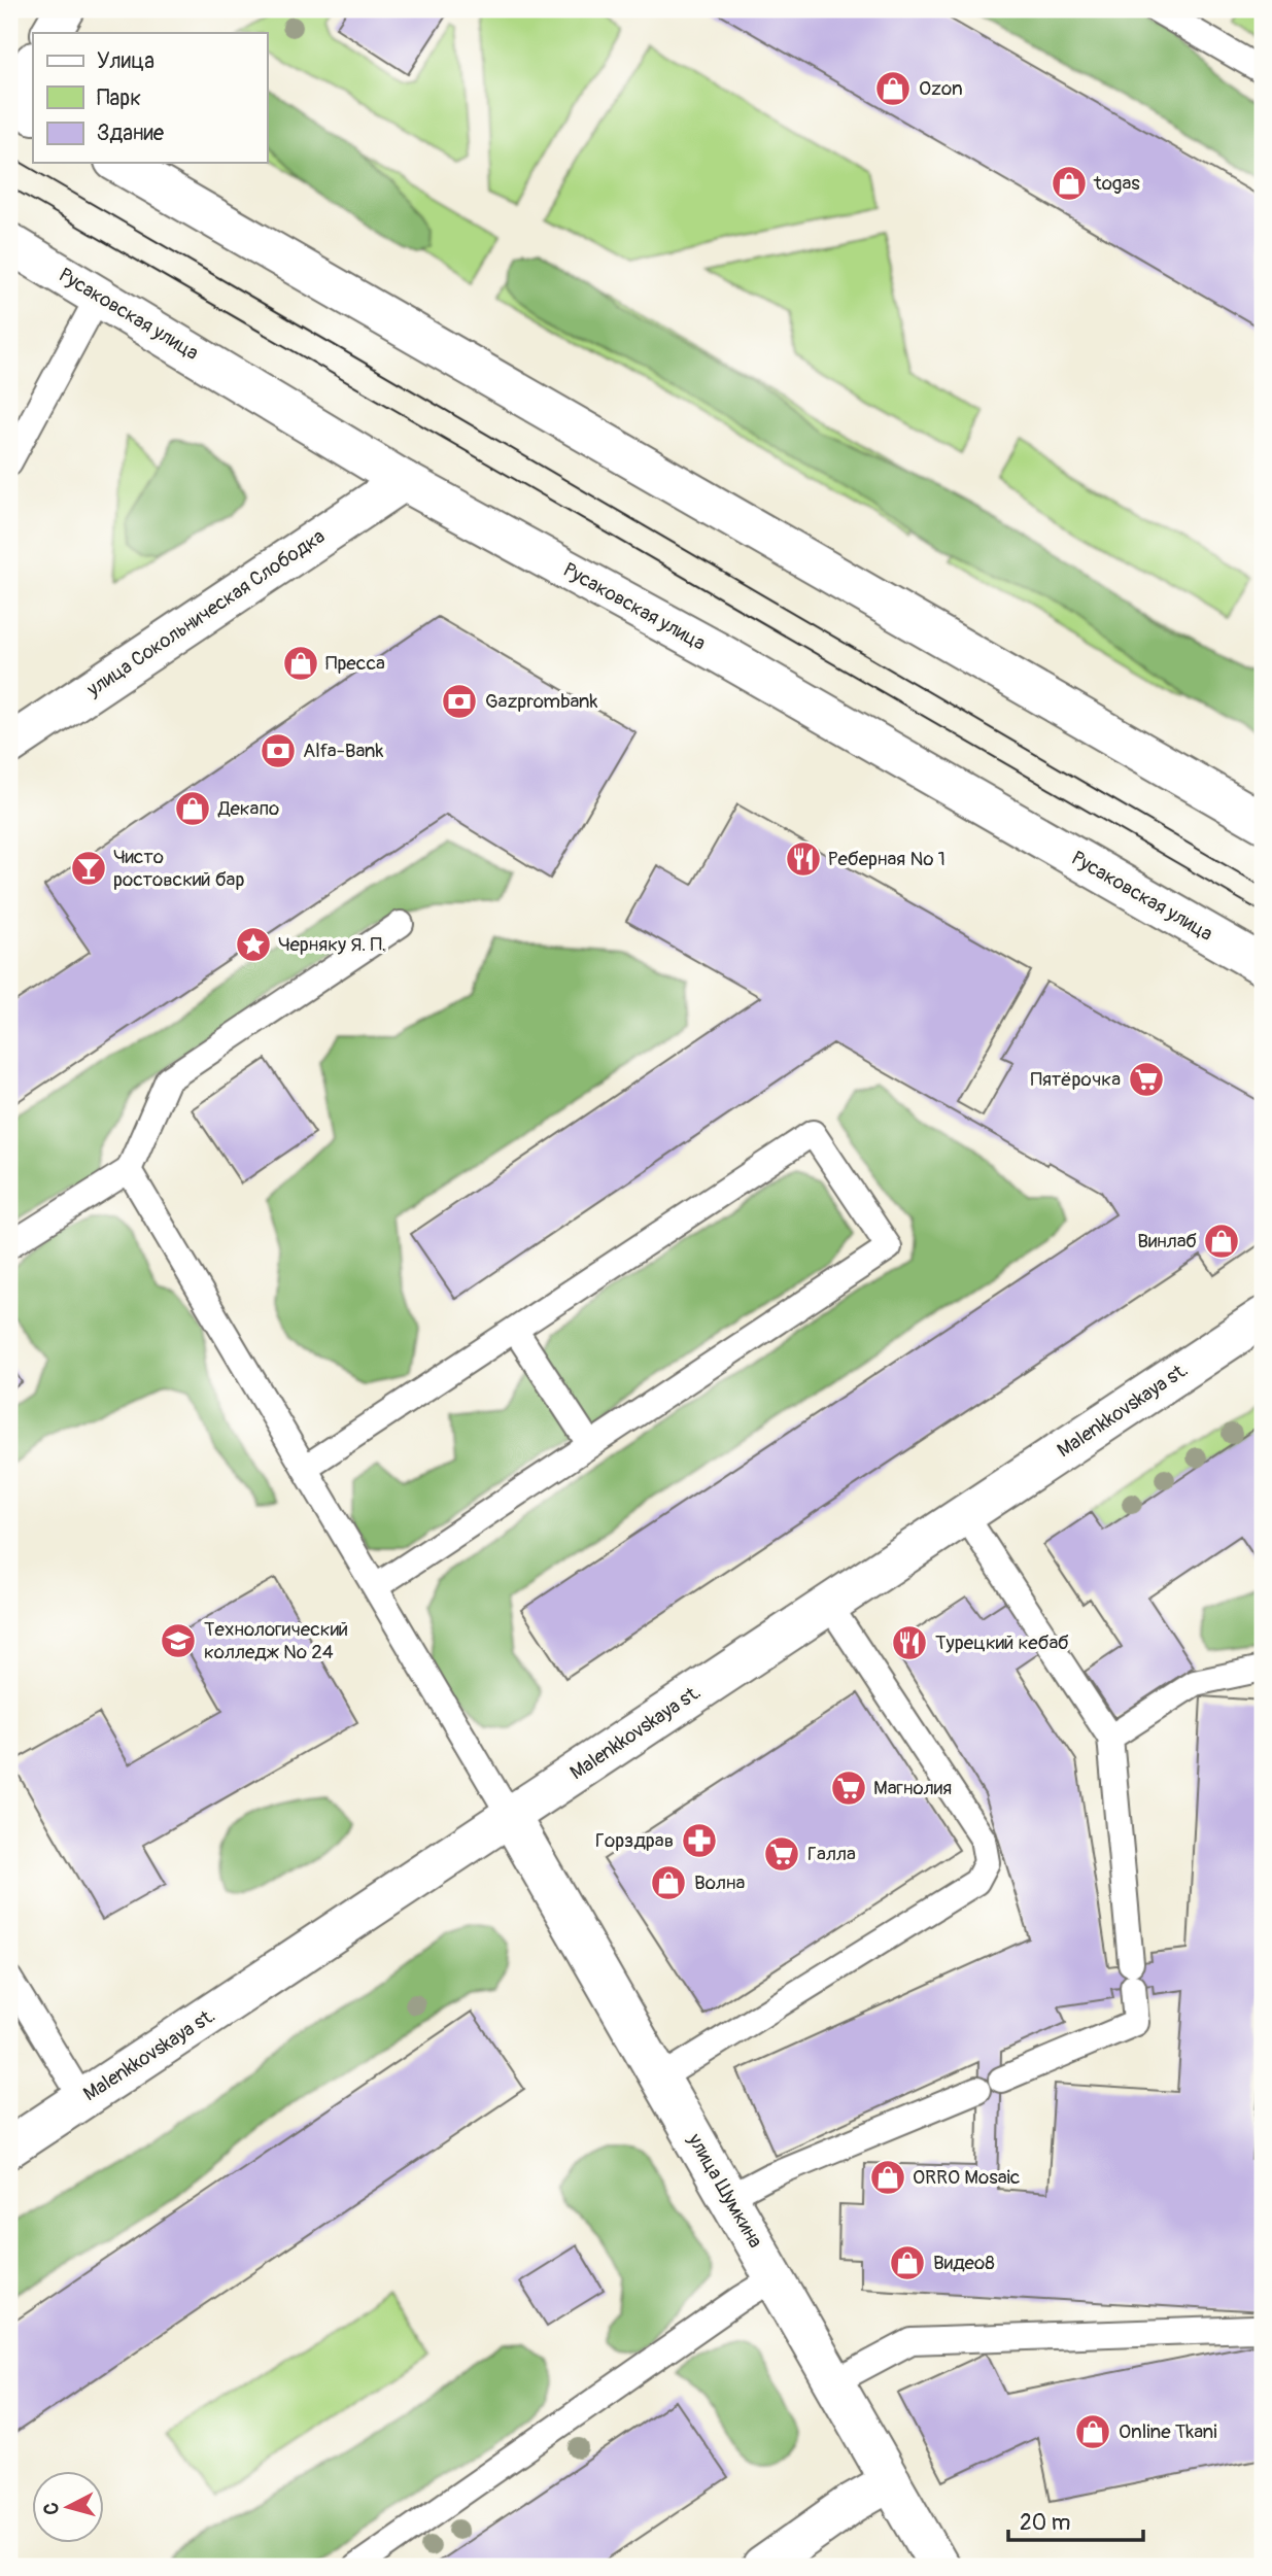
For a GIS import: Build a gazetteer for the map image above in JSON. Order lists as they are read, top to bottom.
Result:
{
  "streets": {
    "street": [
      "Русаковская улица",
      "улица Сокольническая Слободка",
      "Malenkkovskaya st.",
      "улица Шумкина"
    ]
  },
  "crossings": [
    ["Русаковская улица", "улица Сокольническая Слободка"],
    ["Malenkkovskaya st.", "улица Шумкина"]
  ],
  "places": {
    "shop": [
      "Ozon",
      "togas",
      "Пресса",
      "Декапо",
      "Винлаб",
      "Волна",
      "ORRO Mosaic",
      "Видео8",
      "Online Tkani"
    ],
    "bank": ["Gazprombank", "Alfa-Bank"],
    "restaurant": ["Реберная № 1", "Турецкий кебаб"],
    "bar": ["Чисто ростовский бар"],
    "place": ["Черняку Я. П."],
    "supermarket": ["Пятёрочка", "Магнолия", "Галла"],
    "school or university": ["Технологический колледж № 24"],
    "pharmacy": ["Горздрав"]
  },
  "legend": ["Улица", "Парк", "Здание"],
  "scale_bar": "20 m",
  "north": "left"
}
